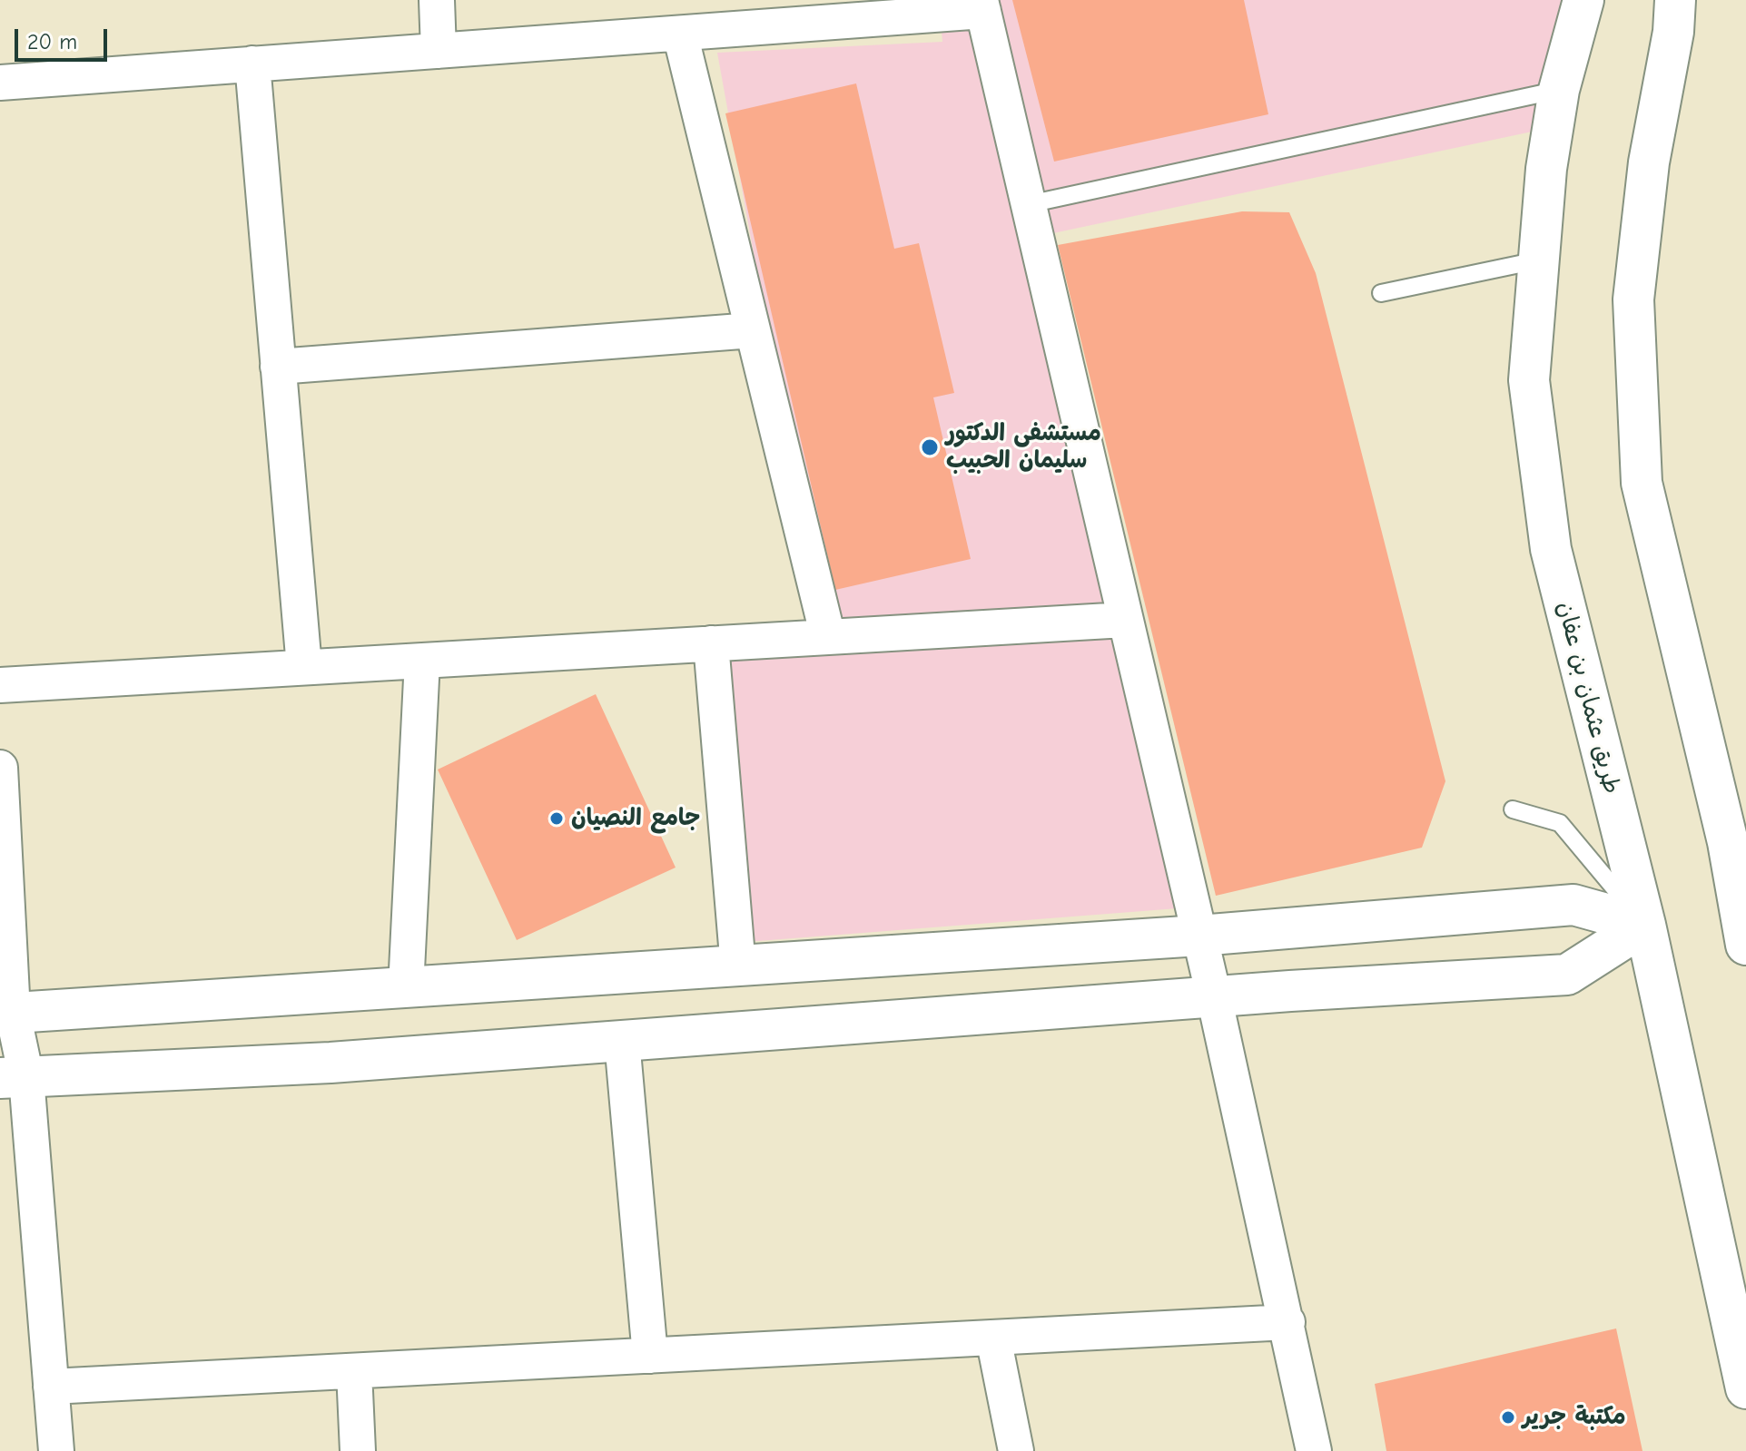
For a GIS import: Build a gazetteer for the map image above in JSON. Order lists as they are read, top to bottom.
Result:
{
  "streets": {
    "street": ["طريق عثمان بن عفان"]
  },
  "places": ["مستشفى الدكتور سليمان الحبيب", "جامع النصيان", "مكتبة جرير"],
  "scale_bar": "20 m"
}
